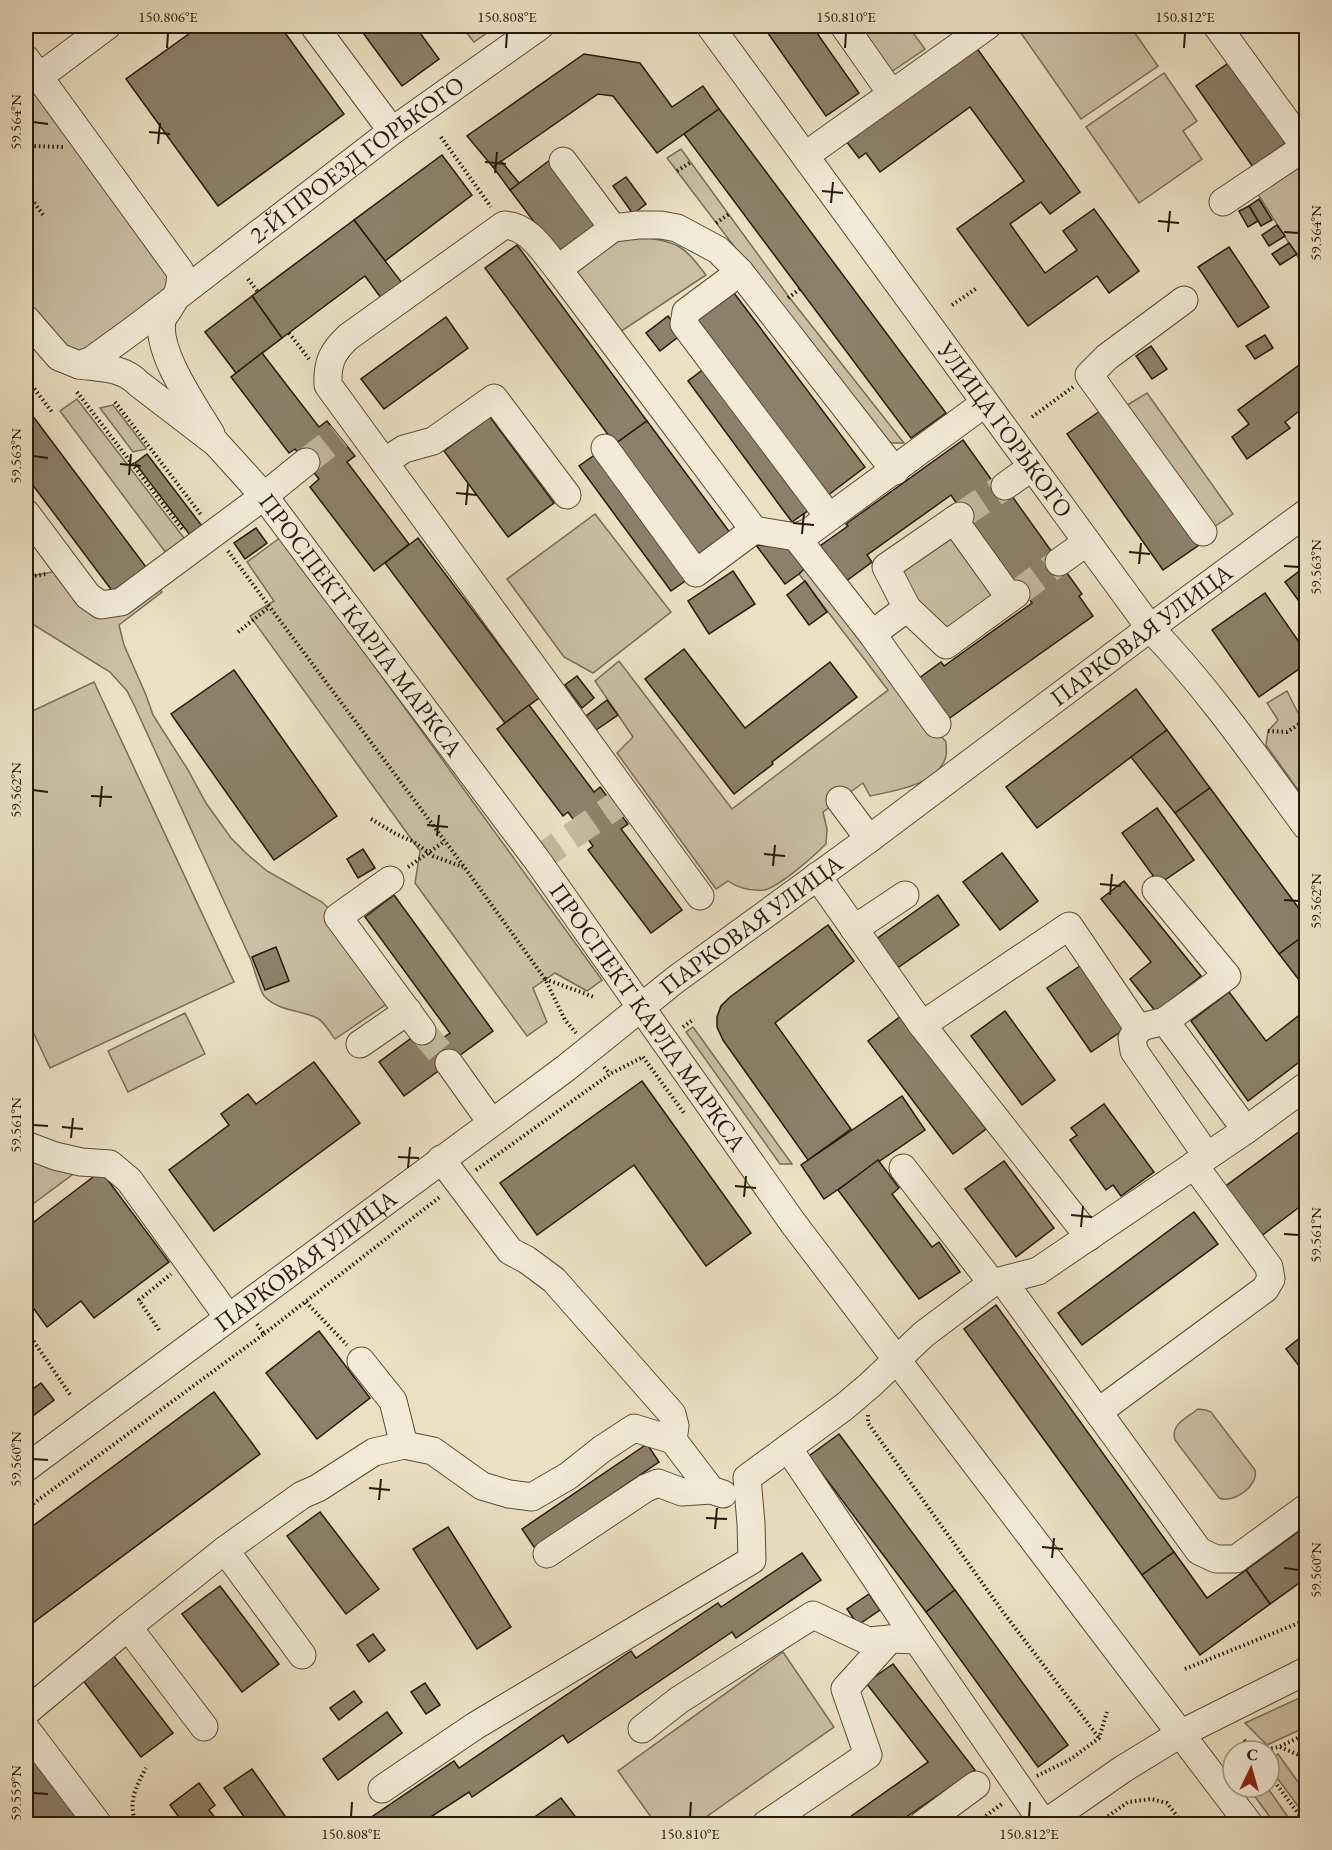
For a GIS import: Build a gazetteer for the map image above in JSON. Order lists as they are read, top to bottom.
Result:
{
  "streets": {
    "street": [
      "2-Й ПРОЕЗД ГОРЬКОГО",
      "УЛИЦА ГОРЬКОГО",
      "ПРОСПЕКТ КАРЛА МАРКСА",
      "ПАРКОВАЯ УЛИЦА"
    ]
  },
  "crossings": [
    ["2-Й ПРОЕЗД ГОРЬКОГО", "ПРОСПЕКТ КАРЛА МАРКСА"],
    ["УЛИЦА ГОРЬКОГО", "ПАРКОВАЯ УЛИЦА"],
    ["ПРОСПЕКТ КАРЛА МАРКСА", "ПАРКОВАЯ УЛИЦА"]
  ],
  "north": "top",
  "coordinates": [
    "150.806°E",
    "150.808°E",
    "150.810°E",
    "150.812°E",
    "59.564°N",
    "59.563°N",
    "59.562°N",
    "59.561°N",
    "59.560°N",
    "59.559°N"
  ]
}
